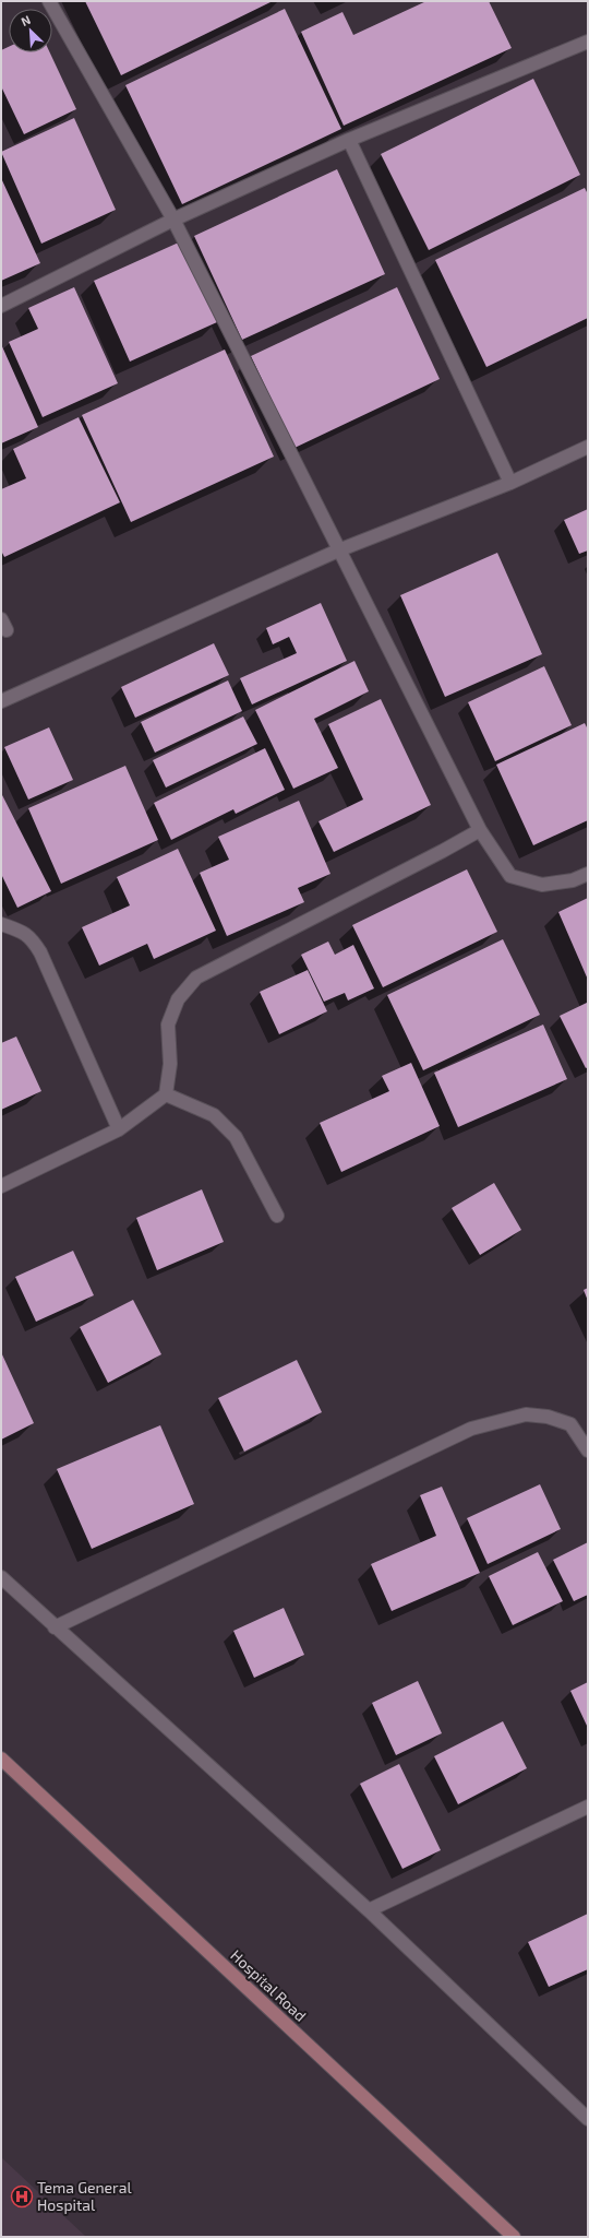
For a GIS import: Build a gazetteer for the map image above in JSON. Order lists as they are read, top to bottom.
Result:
{
  "streets": {
    "main road": ["Hospital Road"]
  },
  "places": {
    "hospital": ["Tema General Hospital"]
  },
  "north": "top left"
}
